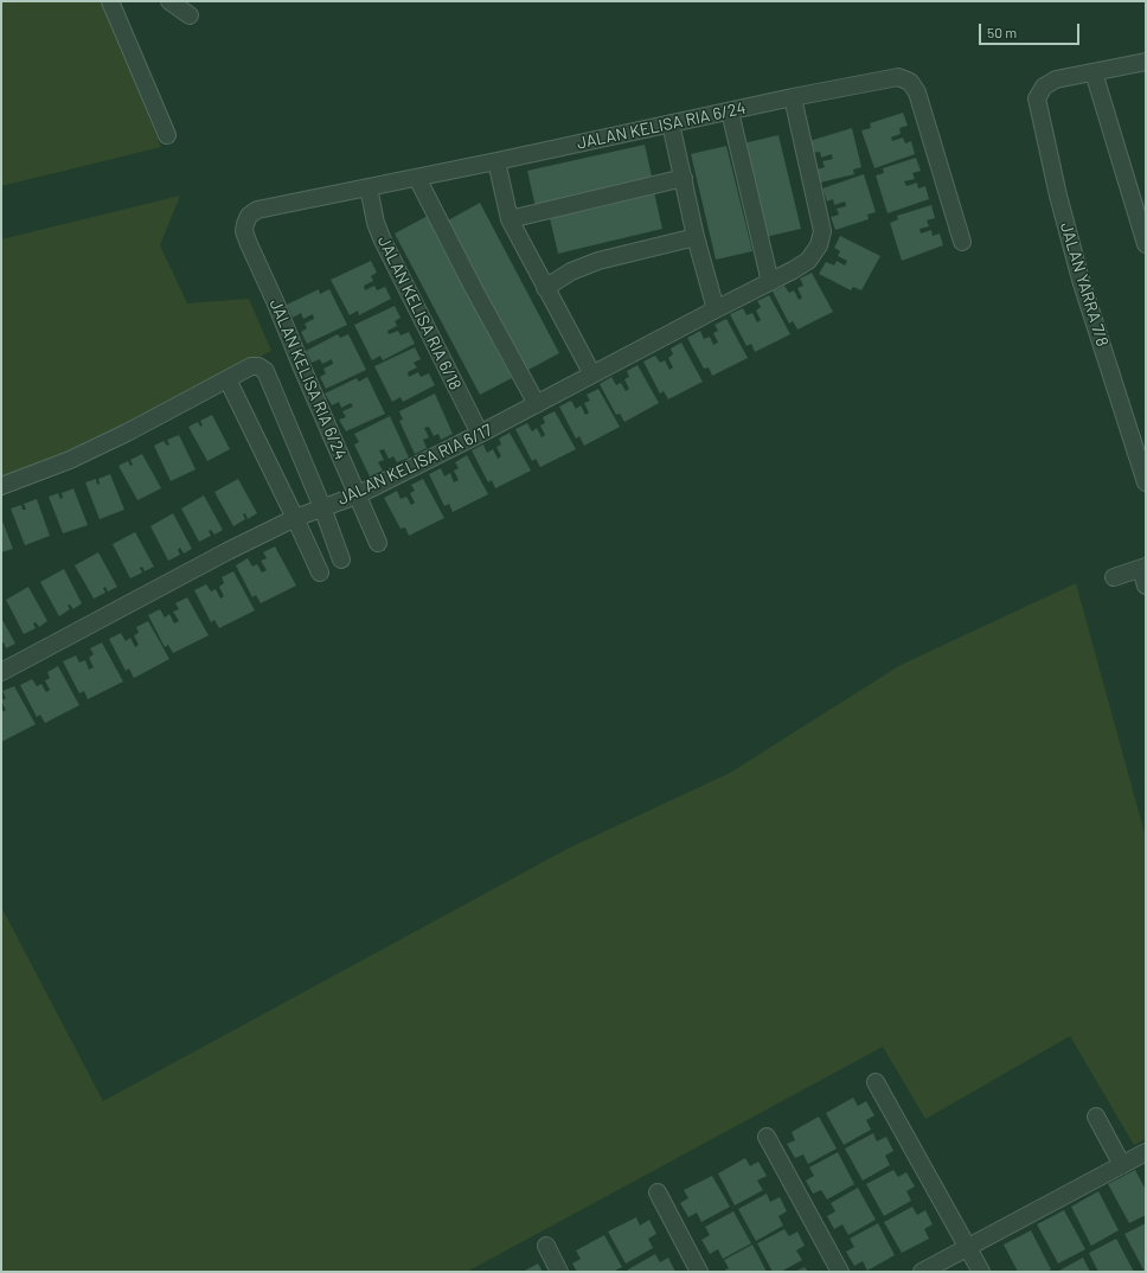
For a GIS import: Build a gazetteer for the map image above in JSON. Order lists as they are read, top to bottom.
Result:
{
  "streets": {
    "street": [
      "JALAN KELISA RIA 6/24",
      "JALAN YARRA 7/8",
      "JALAN KELISA RIA 6/18",
      "JALAN KELISA RIA 6/17"
    ]
  },
  "crossings": [
    ["JALAN KELISA RIA 6/24", "JALAN KELISA RIA 6/18"],
    ["JALAN KELISA RIA 6/24", "JALAN KELISA RIA 6/17"],
    ["JALAN KELISA RIA 6/18", "JALAN KELISA RIA 6/17"]
  ],
  "scale_bar": "50 m"
}
